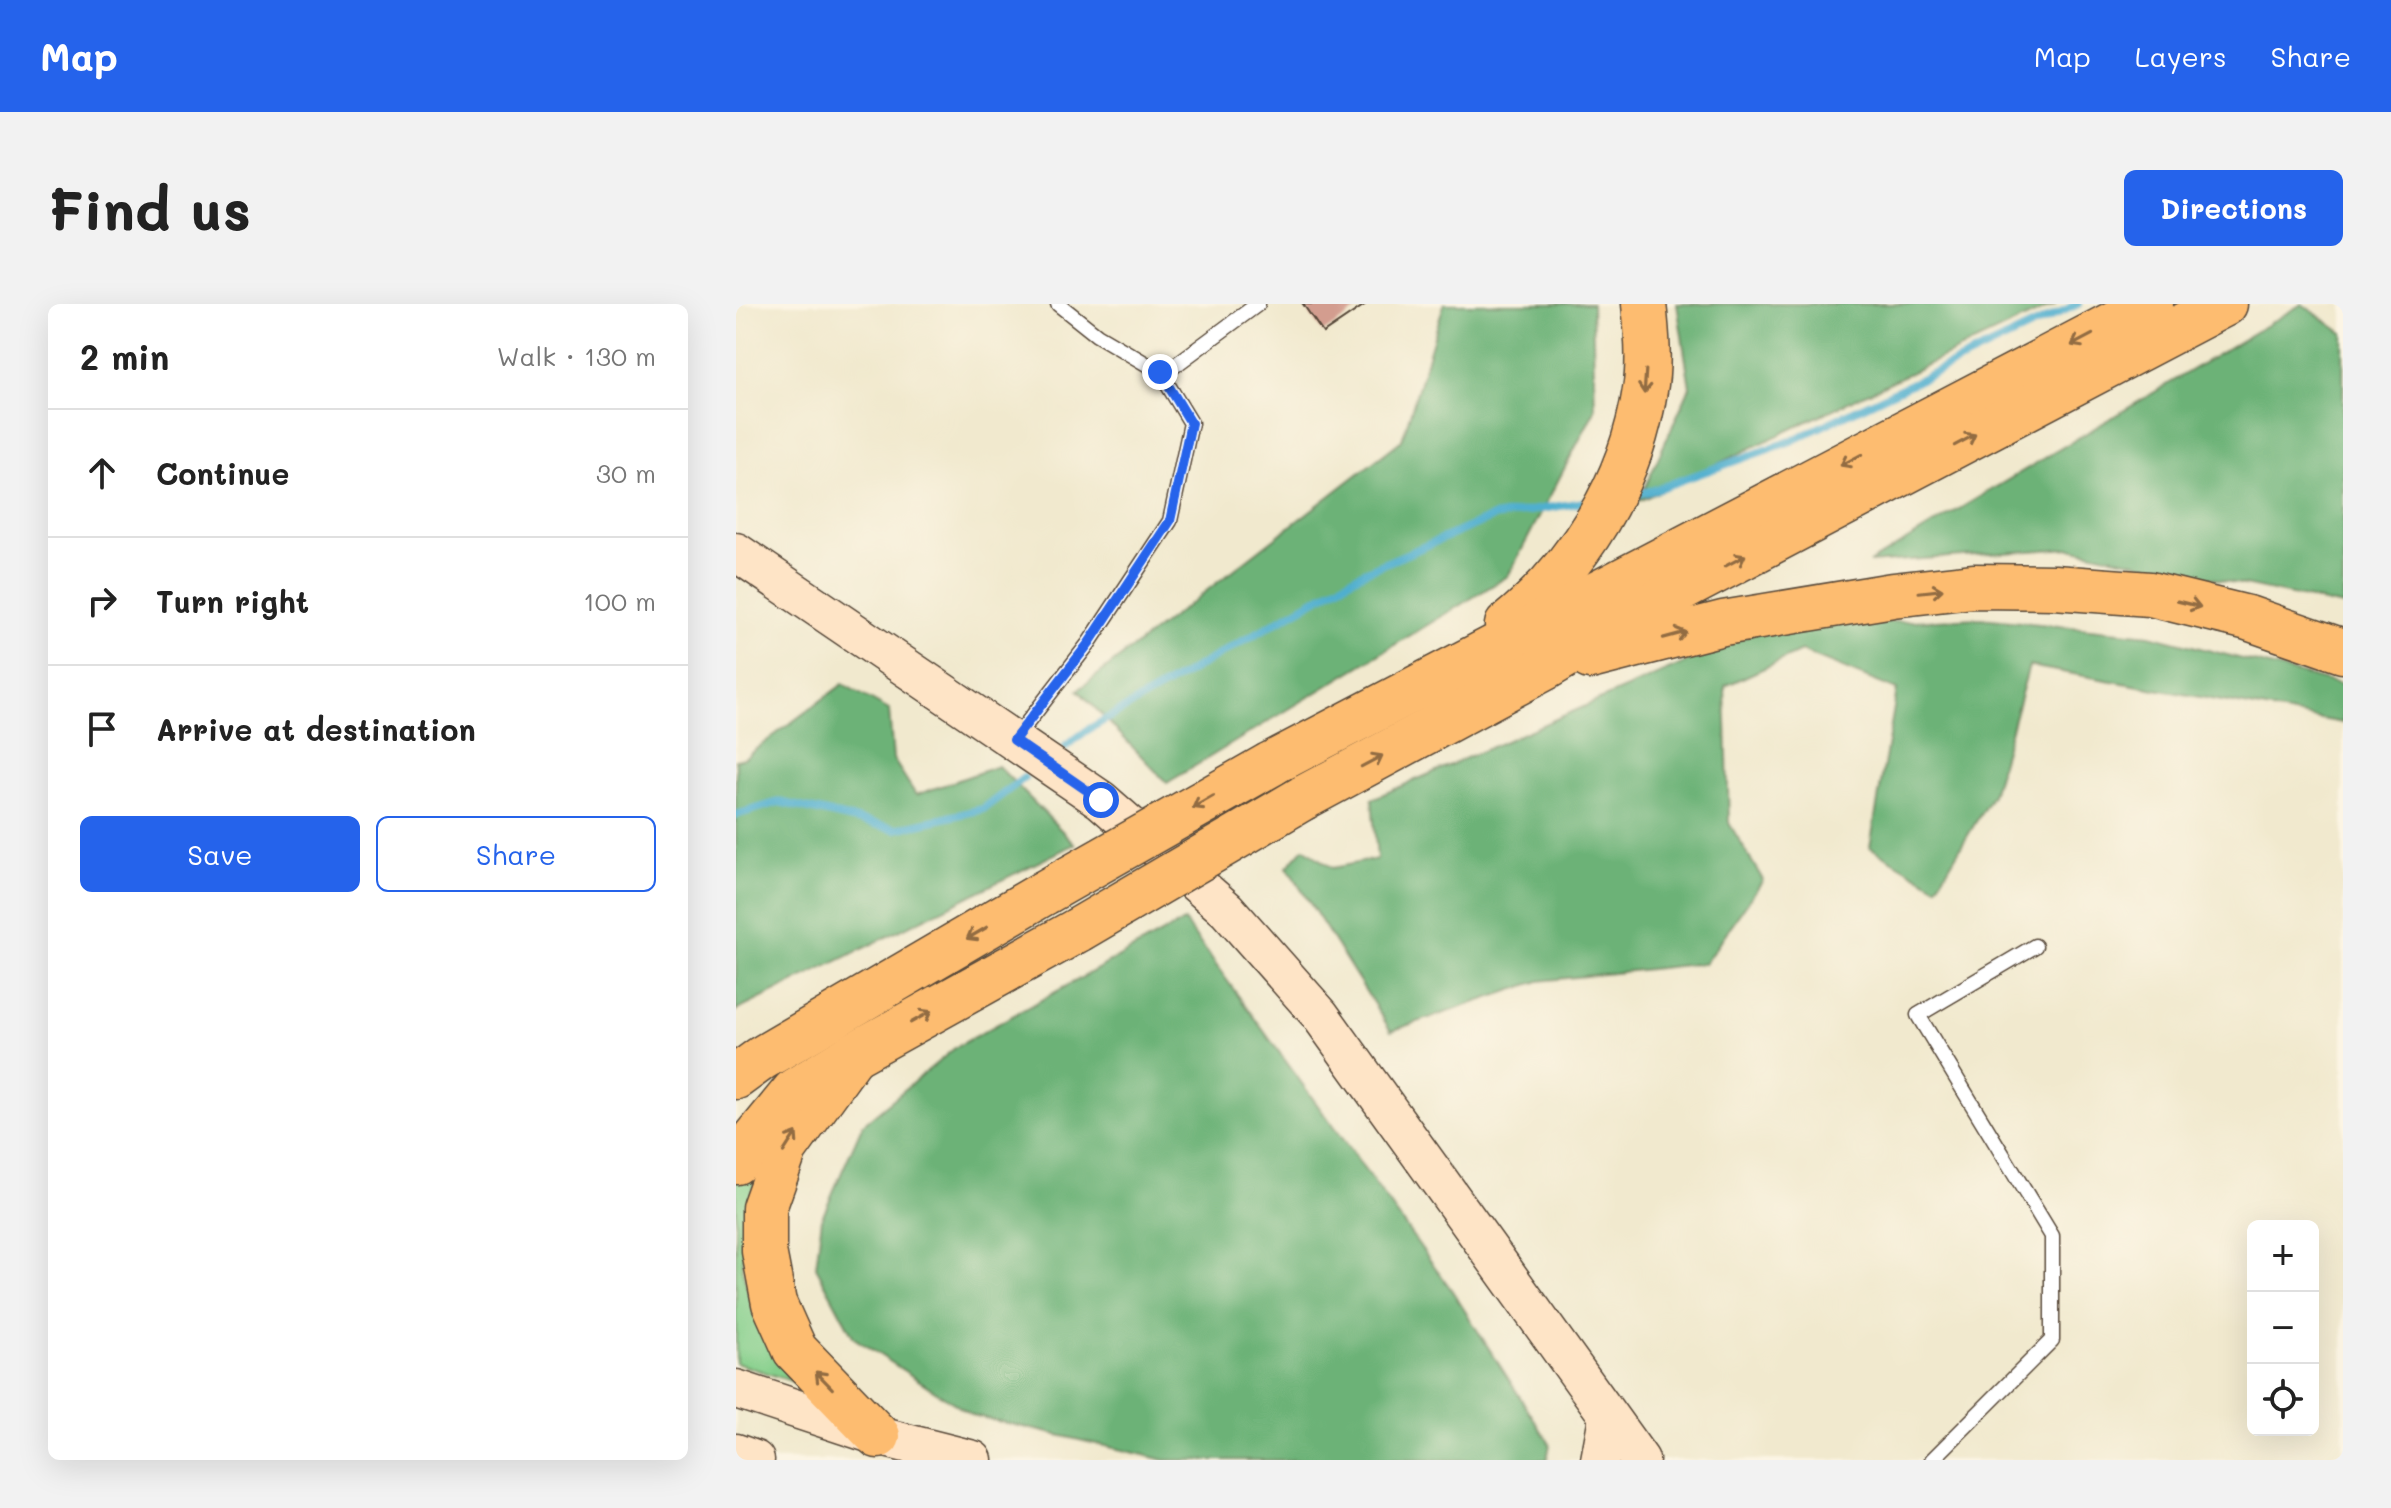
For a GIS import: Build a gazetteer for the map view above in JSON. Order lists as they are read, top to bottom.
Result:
{
  "page": {
    "header": "Map",
    "nav": ["Map", "Layers", "Share"],
    "buttons": [
      "Directions",
      ["Save", "Share"]
    ],
    "title": "Find us",
    "heading": ["2 min", "Walk · 130 m"],
    "list": [
      ["Continue", "30 m"],
      ["Turn right", "100 m"],
      "Arrive at destination"
    ],
    "map_buttons": ["+", "−"]
  }
}
